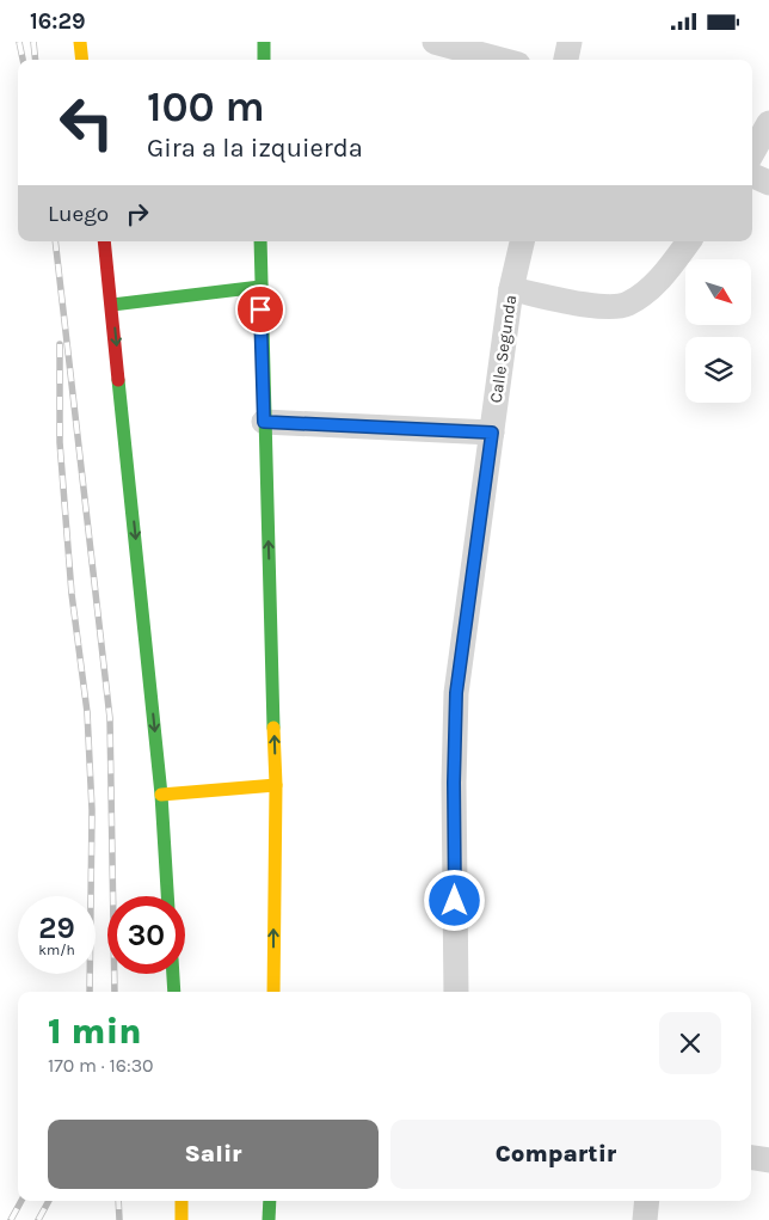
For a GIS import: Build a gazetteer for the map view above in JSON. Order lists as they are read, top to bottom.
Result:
{
  "streets": {
    "street": ["Calle Segunda"]
  },
  "north": "bottom right",
  "page": {
    "status": "16:29",
    "turn": ["100 m", "Gira a la izquierda"],
    "then": "Luego",
    "speed": "29 km/h",
    "limit": "30",
    "heading": ["1 min", "170 m · 16:30"],
    "buttons": ["Salir", "Compartir"]
  }
}
